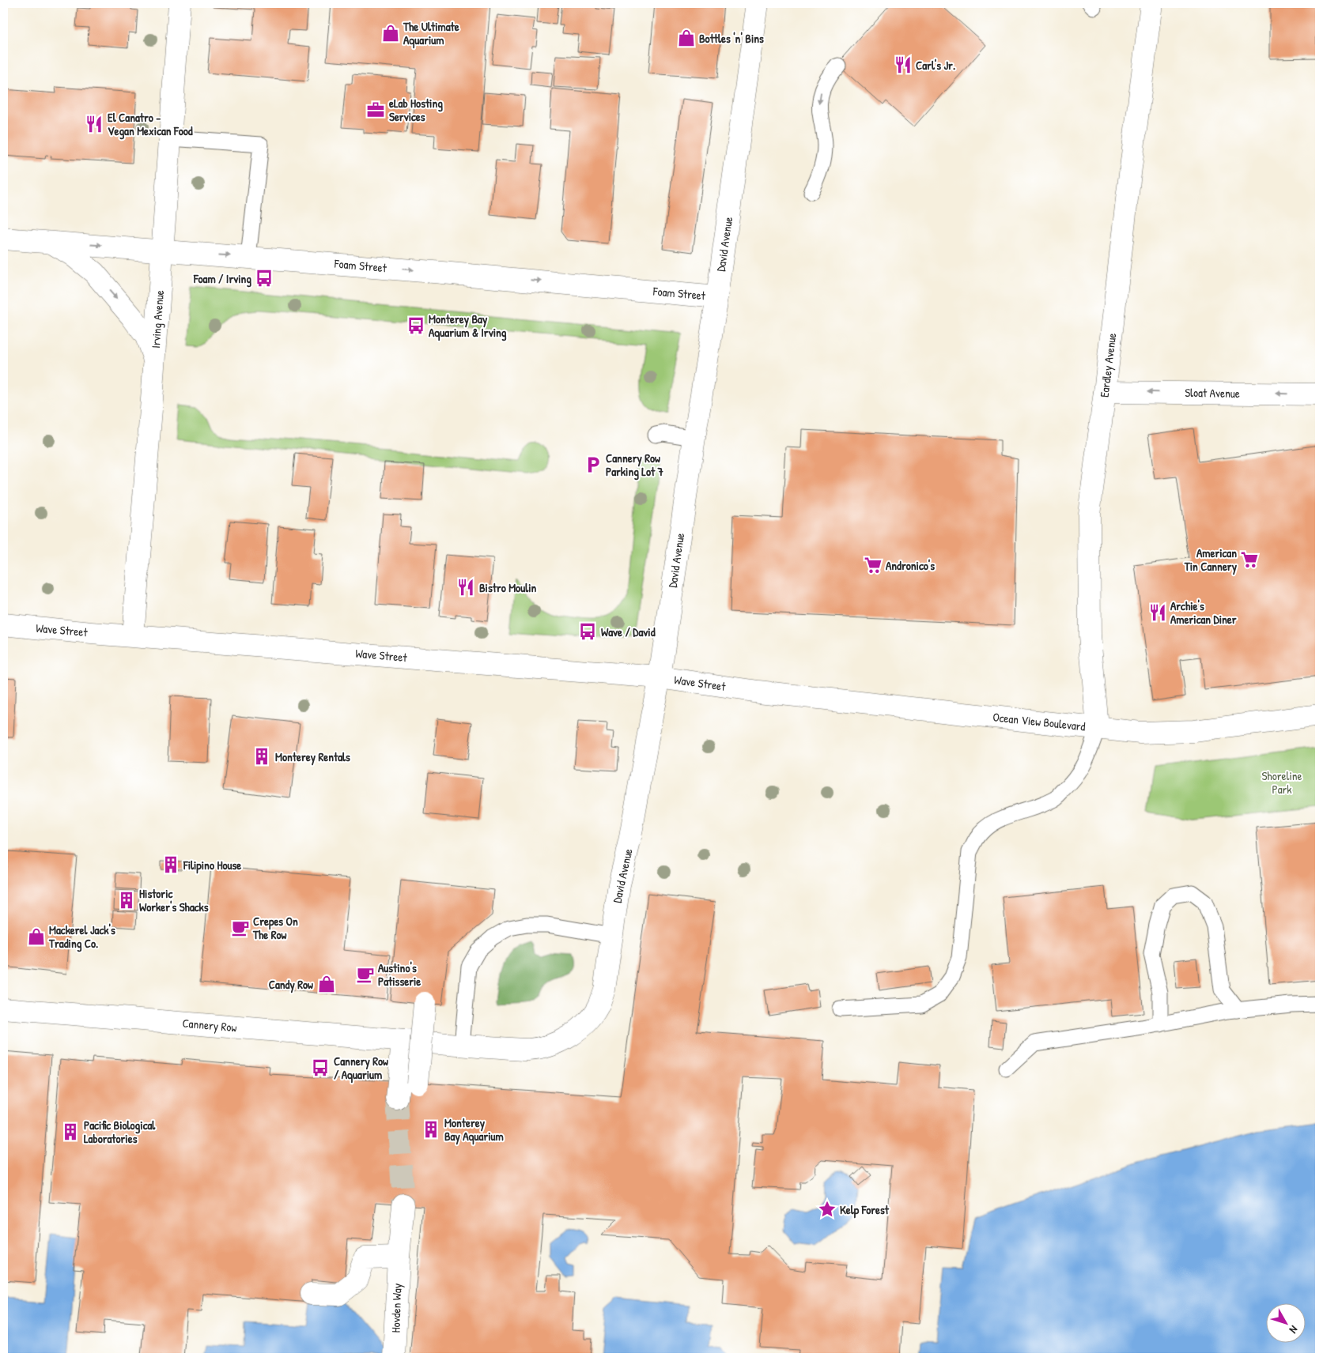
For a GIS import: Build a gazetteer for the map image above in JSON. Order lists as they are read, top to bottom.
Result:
{
  "streets": {
    "street": [
      "David Avenue",
      "Foam Street",
      "Irving Avenue",
      "Eardley Avenue",
      "Sloat Avenue",
      "Wave Street",
      "Ocean View Boulevard",
      "Cannery Row",
      "Hovden Way"
    ]
  },
  "crossings": [
    ["David Avenue", "Foam Street"],
    ["David Avenue", "Wave Street"],
    ["David Avenue", "Cannery Row"],
    ["Foam Street", "Irving Avenue"],
    ["Irving Avenue", "Wave Street"],
    ["Eardley Avenue", "Sloat Avenue"],
    ["Eardley Avenue", "Ocean View Boulevard"],
    ["Wave Street", "Ocean View Boulevard"]
  ],
  "one_way": ["Foam Street", "Sloat Avenue"],
  "parks": ["Shoreline Park"],
  "places": {
    "shop": [
      "The Ultimate Aquarium",
      "Bottles 'n' Bins",
      "Mackerel Jack's Trading Co.",
      "Candy Row"
    ],
    "restaurant": [
      "Carl's Jr.",
      "El Canatro - Vegan Mexican Food",
      "Bistro Moulin",
      "Archie's American Diner"
    ],
    "office": ["eLab Hosting Services"],
    "bus stop": [
      "Foam / Irving",
      "Monterey Bay Aquarium & Irving",
      "Wave / David",
      "Cannery Row / Aquarium"
    ],
    "parking": ["Cannery Row Parking Lot 7"],
    "supermarket": ["American Tin Cannery", "Andronico's"],
    "building": [
      "Monterey Rentals",
      "Filipino House",
      "Historic Worker's Shacks",
      "Monterey Bay Aquarium",
      "Pacific Biological Laboratories"
    ],
    "cafe": ["Crepes On The Row", "Austino's Patisserie"],
    "place": ["Kelp Forest"]
  },
  "north": "bottom right"
}
